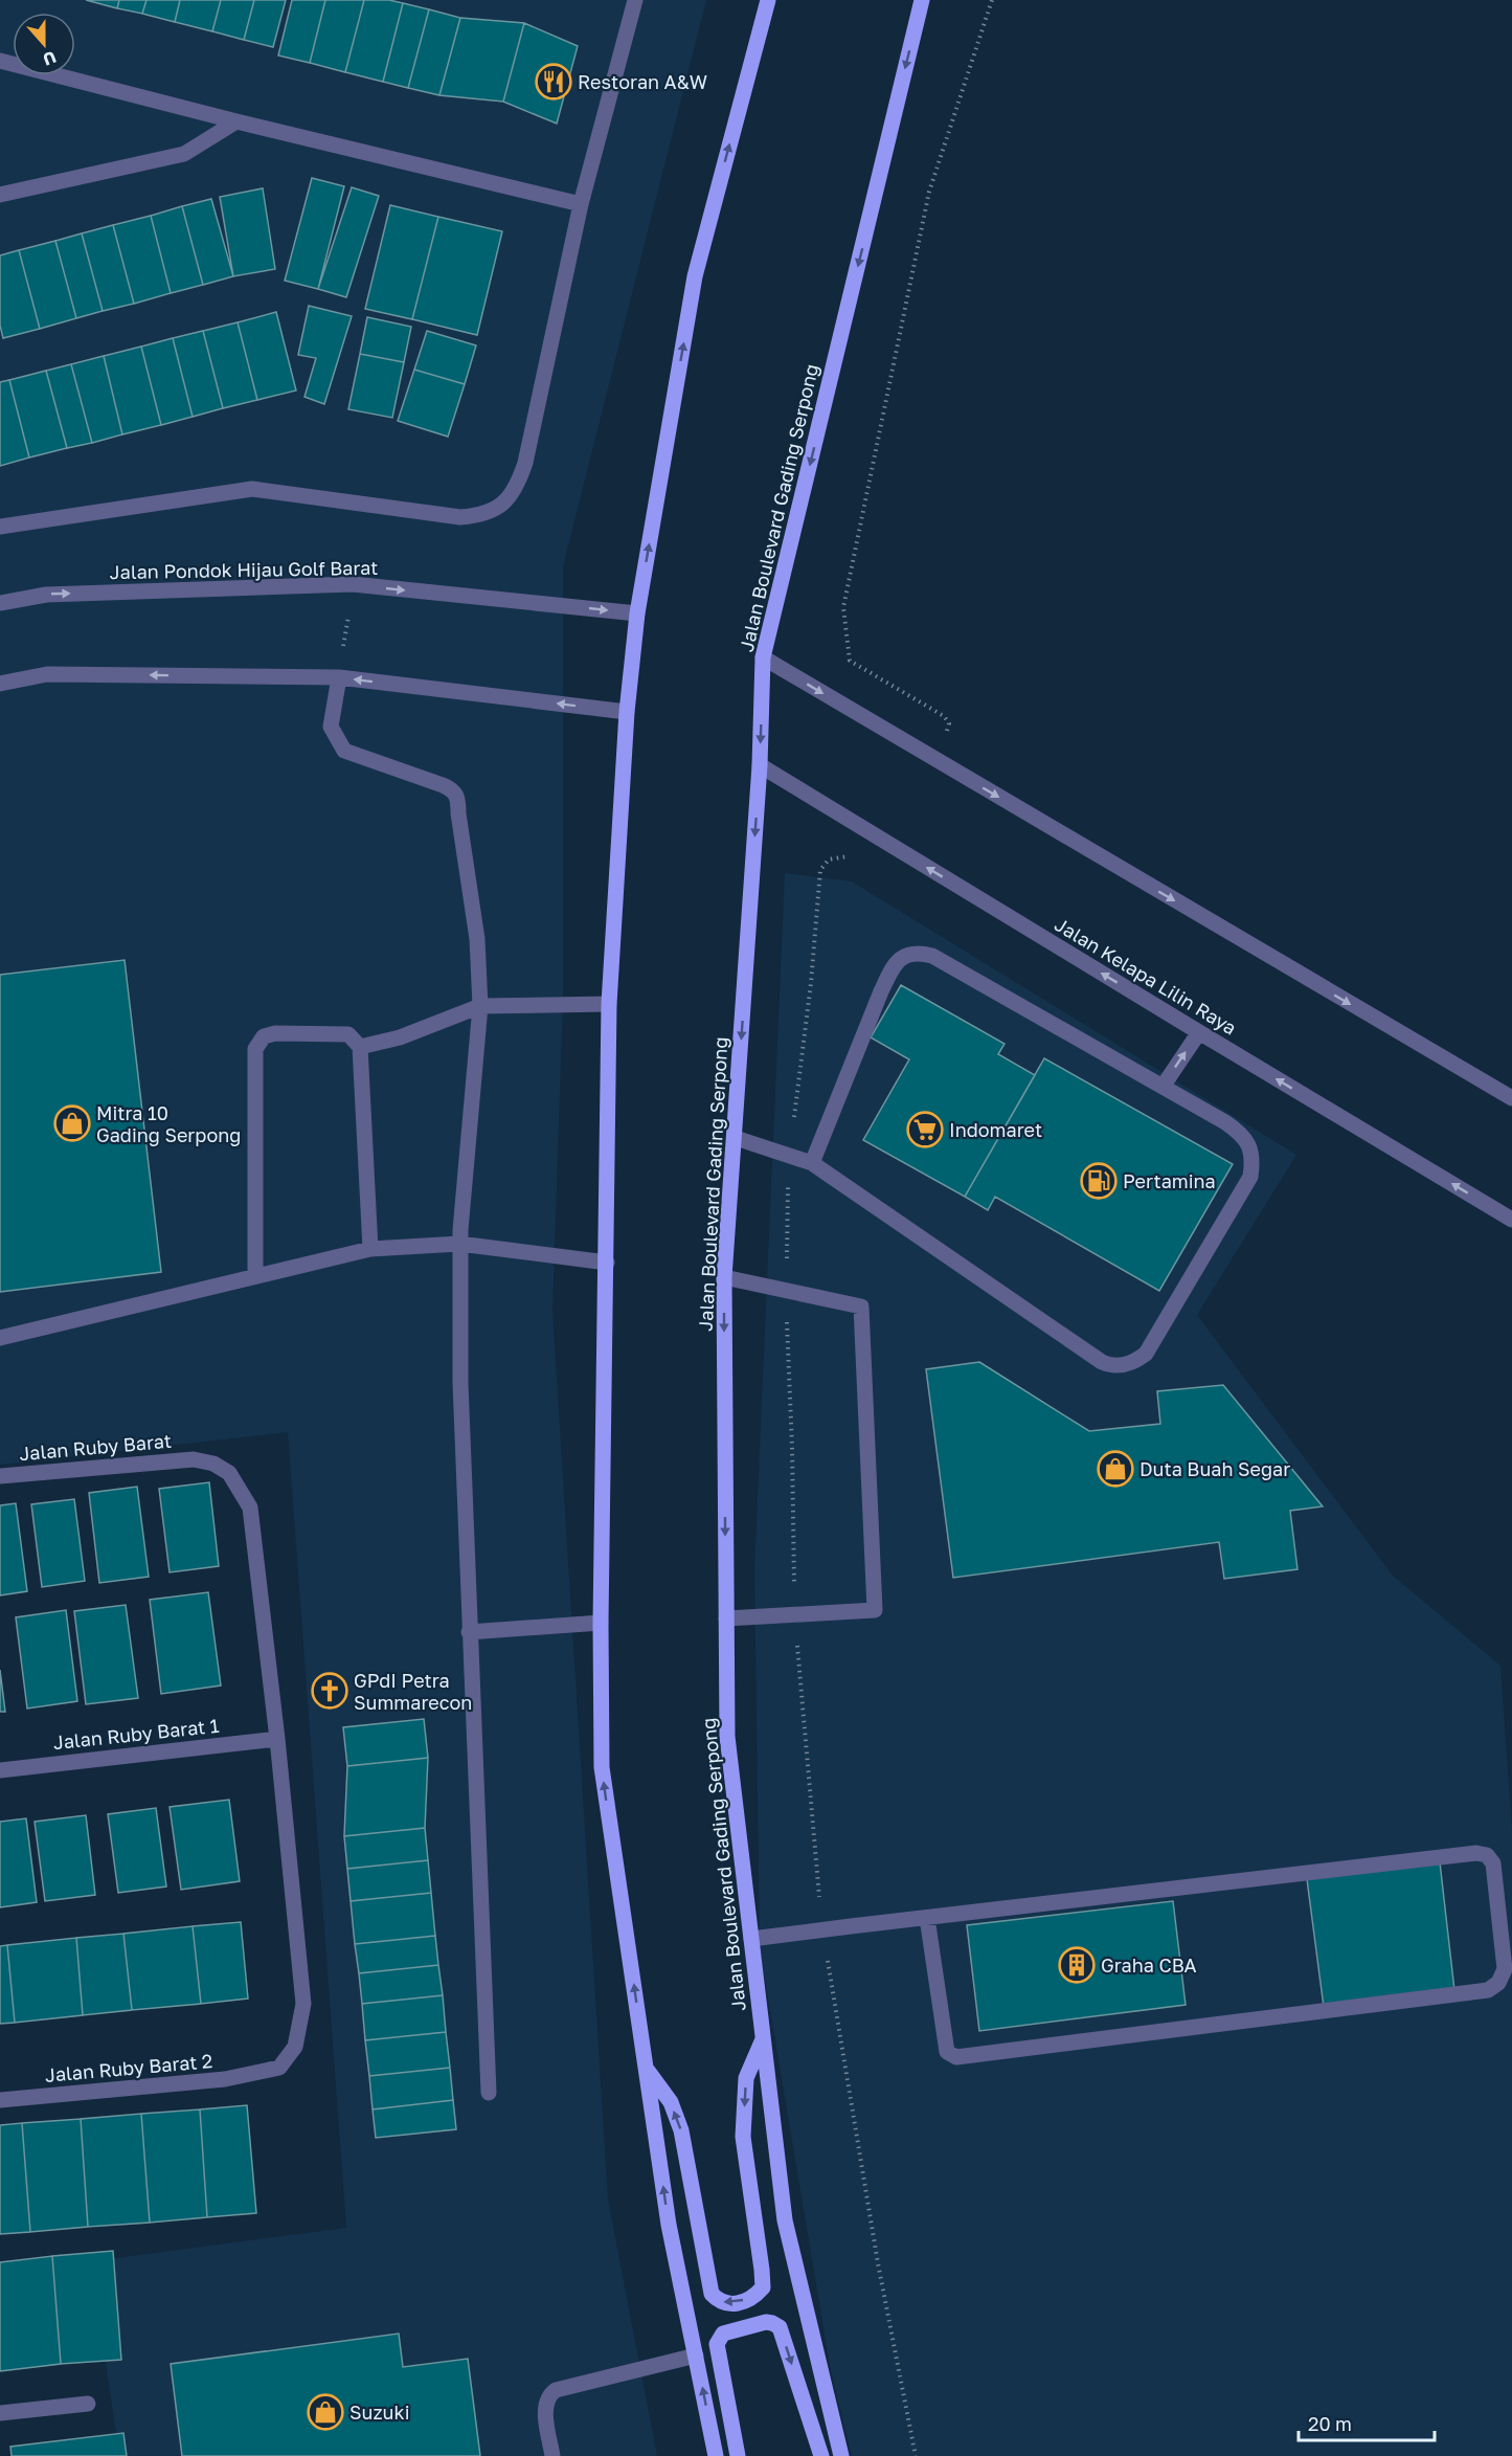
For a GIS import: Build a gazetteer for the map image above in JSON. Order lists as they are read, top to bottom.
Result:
{
  "streets": {
    "main road": ["Jalan Boulevard Gading Serpong"],
    "street": [
      "Jalan Pondok Hijau Golf Barat",
      "Jalan Kelapa Lilin Raya",
      "Jalan Ruby Barat",
      "Jalan Ruby Barat 1",
      "Jalan Ruby Barat 2"
    ]
  },
  "crossings": [
    ["Jalan Boulevard Gading Serpong", "Jalan Kelapa Lilin Raya"],
    ["Jalan Ruby Barat", "Jalan Ruby Barat 1"],
    ["Jalan Ruby Barat", "Jalan Ruby Barat 2"],
    ["Jalan Ruby Barat 1", "Jalan Ruby Barat 2"]
  ],
  "places": {
    "restaurant": ["Restoran A&W"],
    "shop": ["Mitra 10 Gading Serpong", "Duta Buah Segar", "Suzuki"],
    "supermarket": ["Indomaret"],
    "fuel station": ["Pertamina"],
    "church": ["GPdI Petra Summarecon"],
    "building": ["Graha CBA"]
  },
  "scale_bar": "20 m",
  "north": "bottom"
}
